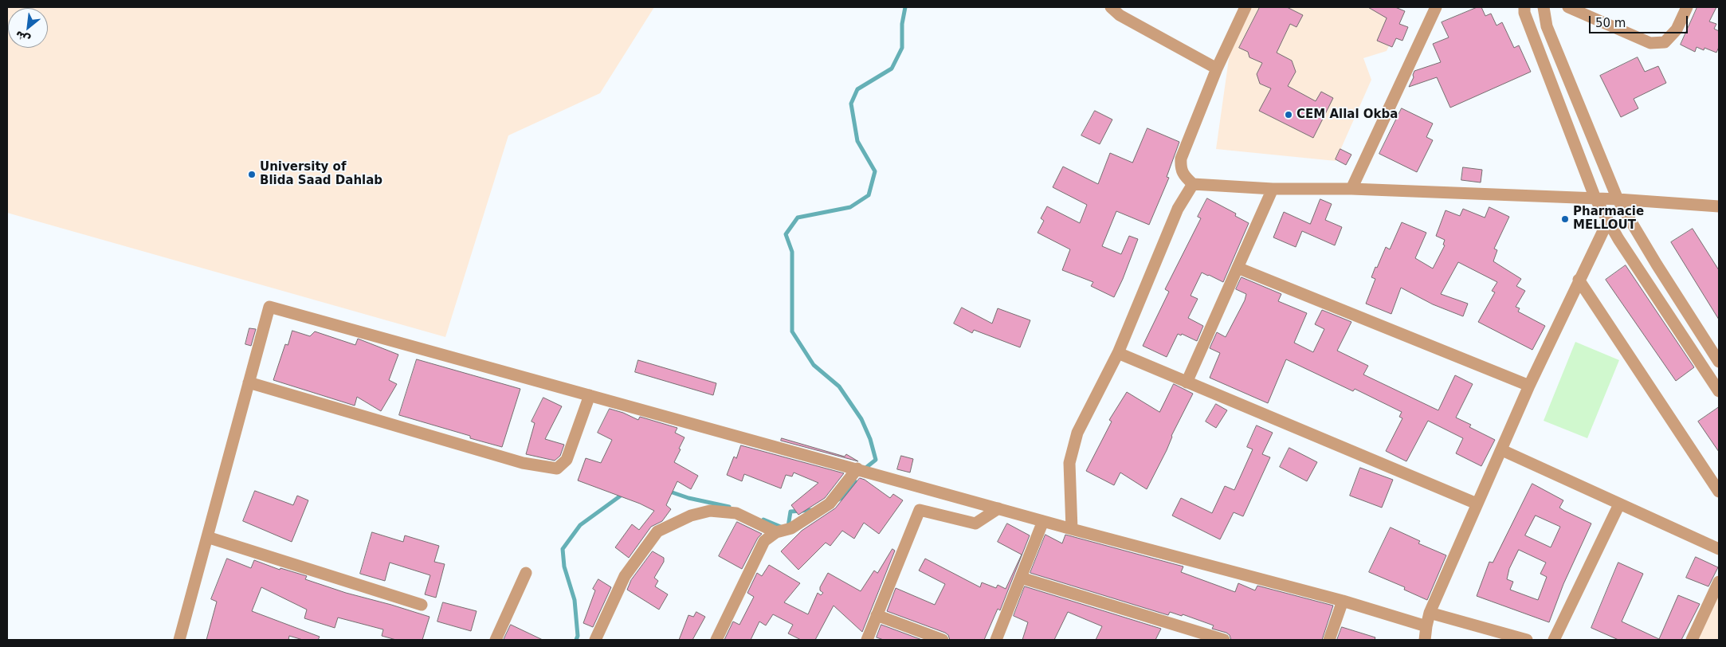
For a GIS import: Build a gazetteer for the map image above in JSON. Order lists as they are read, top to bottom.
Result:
{
  "places": ["CEM Allal Okba", "University of Blida Saad Dahlab", "Pharmacie MELLOUT"],
  "scale_bar": "50 m",
  "north": "bottom left"
}
